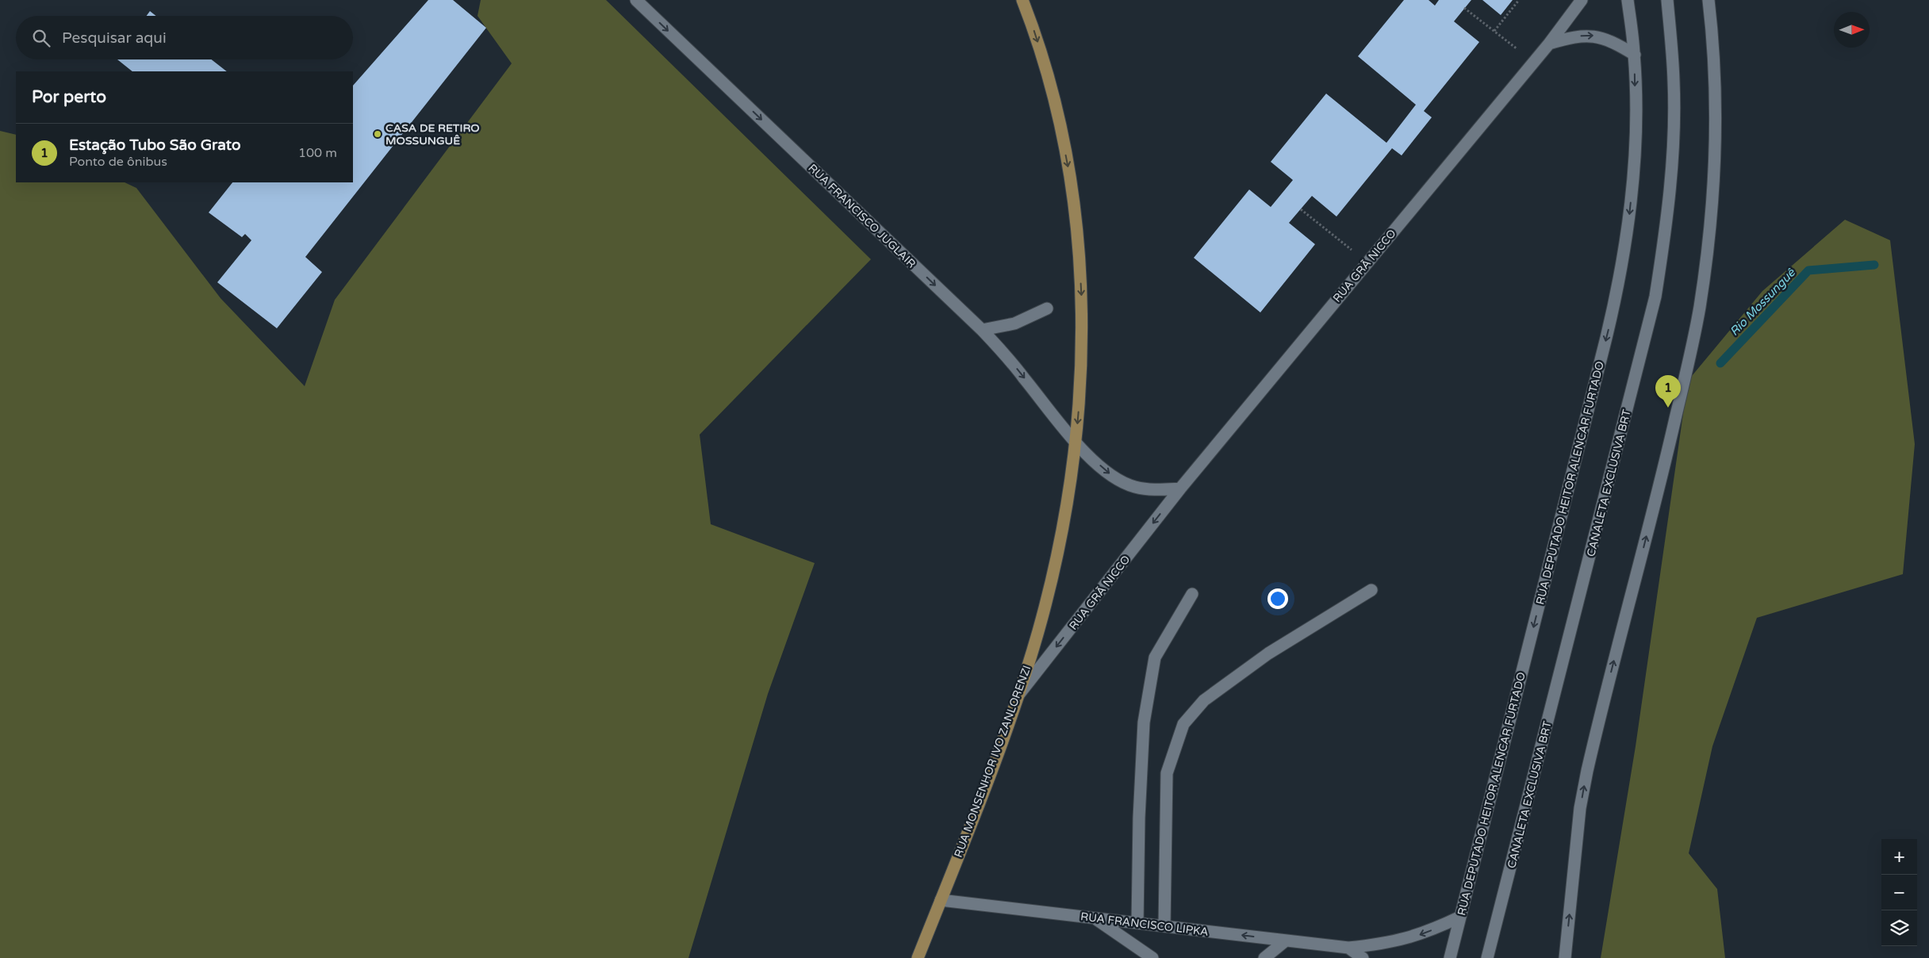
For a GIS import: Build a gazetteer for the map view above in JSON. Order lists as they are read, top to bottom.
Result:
{
  "streets": {
    "main road": ["RUA MONSENHOR IVO ZANLORENZI"],
    "street": [
      "RUA FRANCISCO JUGLAIR",
      "RUA GRÃ NICCO",
      "RUA DEPUTADO HEITOR ALENCAR FURTADO",
      "CANALETA EXCLUSIVA BRT",
      "RUA FRANCISCO LIPKA"
    ]
  },
  "crossings": [
    ["RUA FRANCISCO JUGLAIR", "RUA MONSENHOR IVO ZANLORENZI"],
    ["RUA GRÃ NICCO", "RUA MONSENHOR IVO ZANLORENZI"],
    ["RUA DEPUTADO HEITOR ALENCAR FURTADO", "RUA FRANCISCO LIPKA"],
    ["RUA MONSENHOR IVO ZANLORENZI", "RUA FRANCISCO LIPKA"]
  ],
  "one_way": ["RUA FRANCISCO JUGLAIR", "RUA MONSENHOR IVO ZANLORENZI", "RUA FRANCISCO LIPKA"],
  "water": ["Rio Mossunguê"],
  "places": ["CASA DE RETIRO MOSSUNGUÊ"],
  "north": "right",
  "page": {
    "search": "Pesquisar aqui",
    "heading": "Por perto",
    "list": [
      {
        "mark": "1",
        "name": "Estação Tubo São Grato",
        "note": "Ponto de ônibus",
        "value": "100 m"
      }
    ],
    "pins": "1",
    "map_buttons": ["+", "−"]
  }
}
